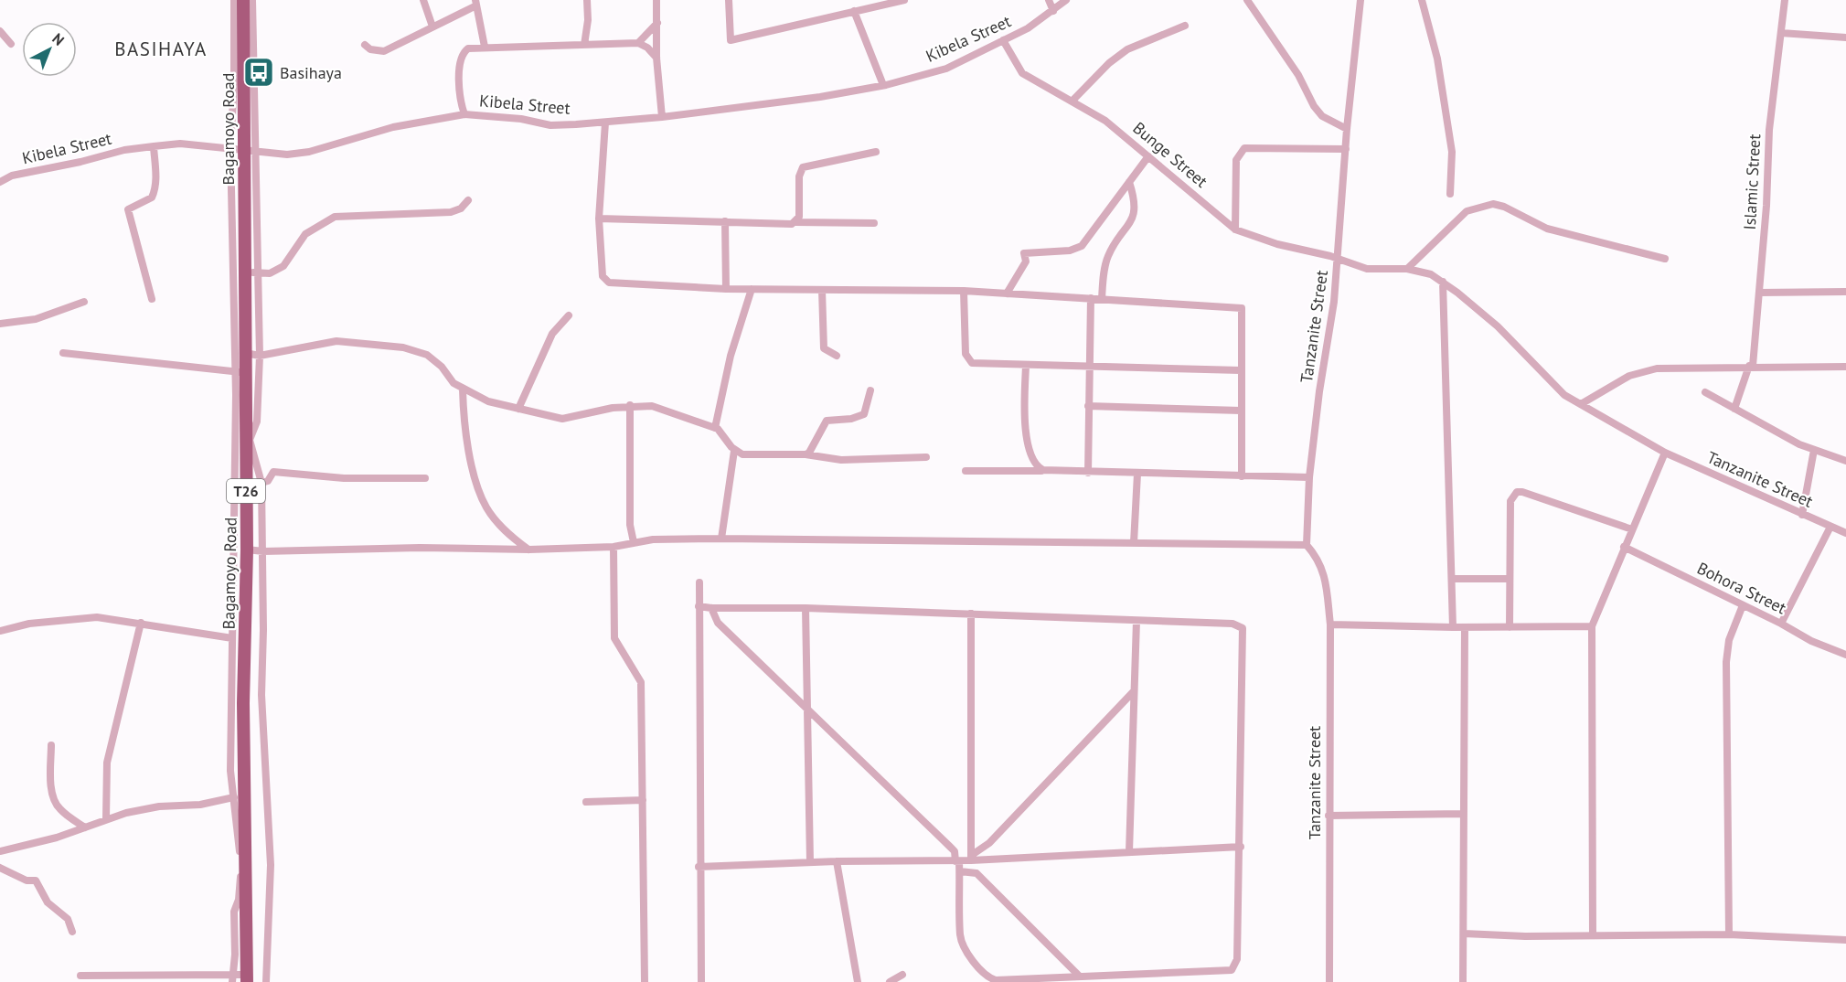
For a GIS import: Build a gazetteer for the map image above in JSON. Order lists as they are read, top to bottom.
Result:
{
  "streets": {
    "highway": ["Bagamoyo Road", "T26"],
    "street": [
      "Kibela Street",
      "Bunge Street",
      "Islamic Street",
      "Tanzanite Street",
      "Bohora Street"
    ]
  },
  "crossings": [
    ["Kibela Street", "Bagamoyo Road"],
    ["Kibela Street", "Bunge Street"],
    ["Bunge Street", "Tanzanite Street"]
  ],
  "districts": ["BASIHAYA"],
  "places": {
    "bus stop": ["Basihaya"]
  },
  "north": "top right"
}
